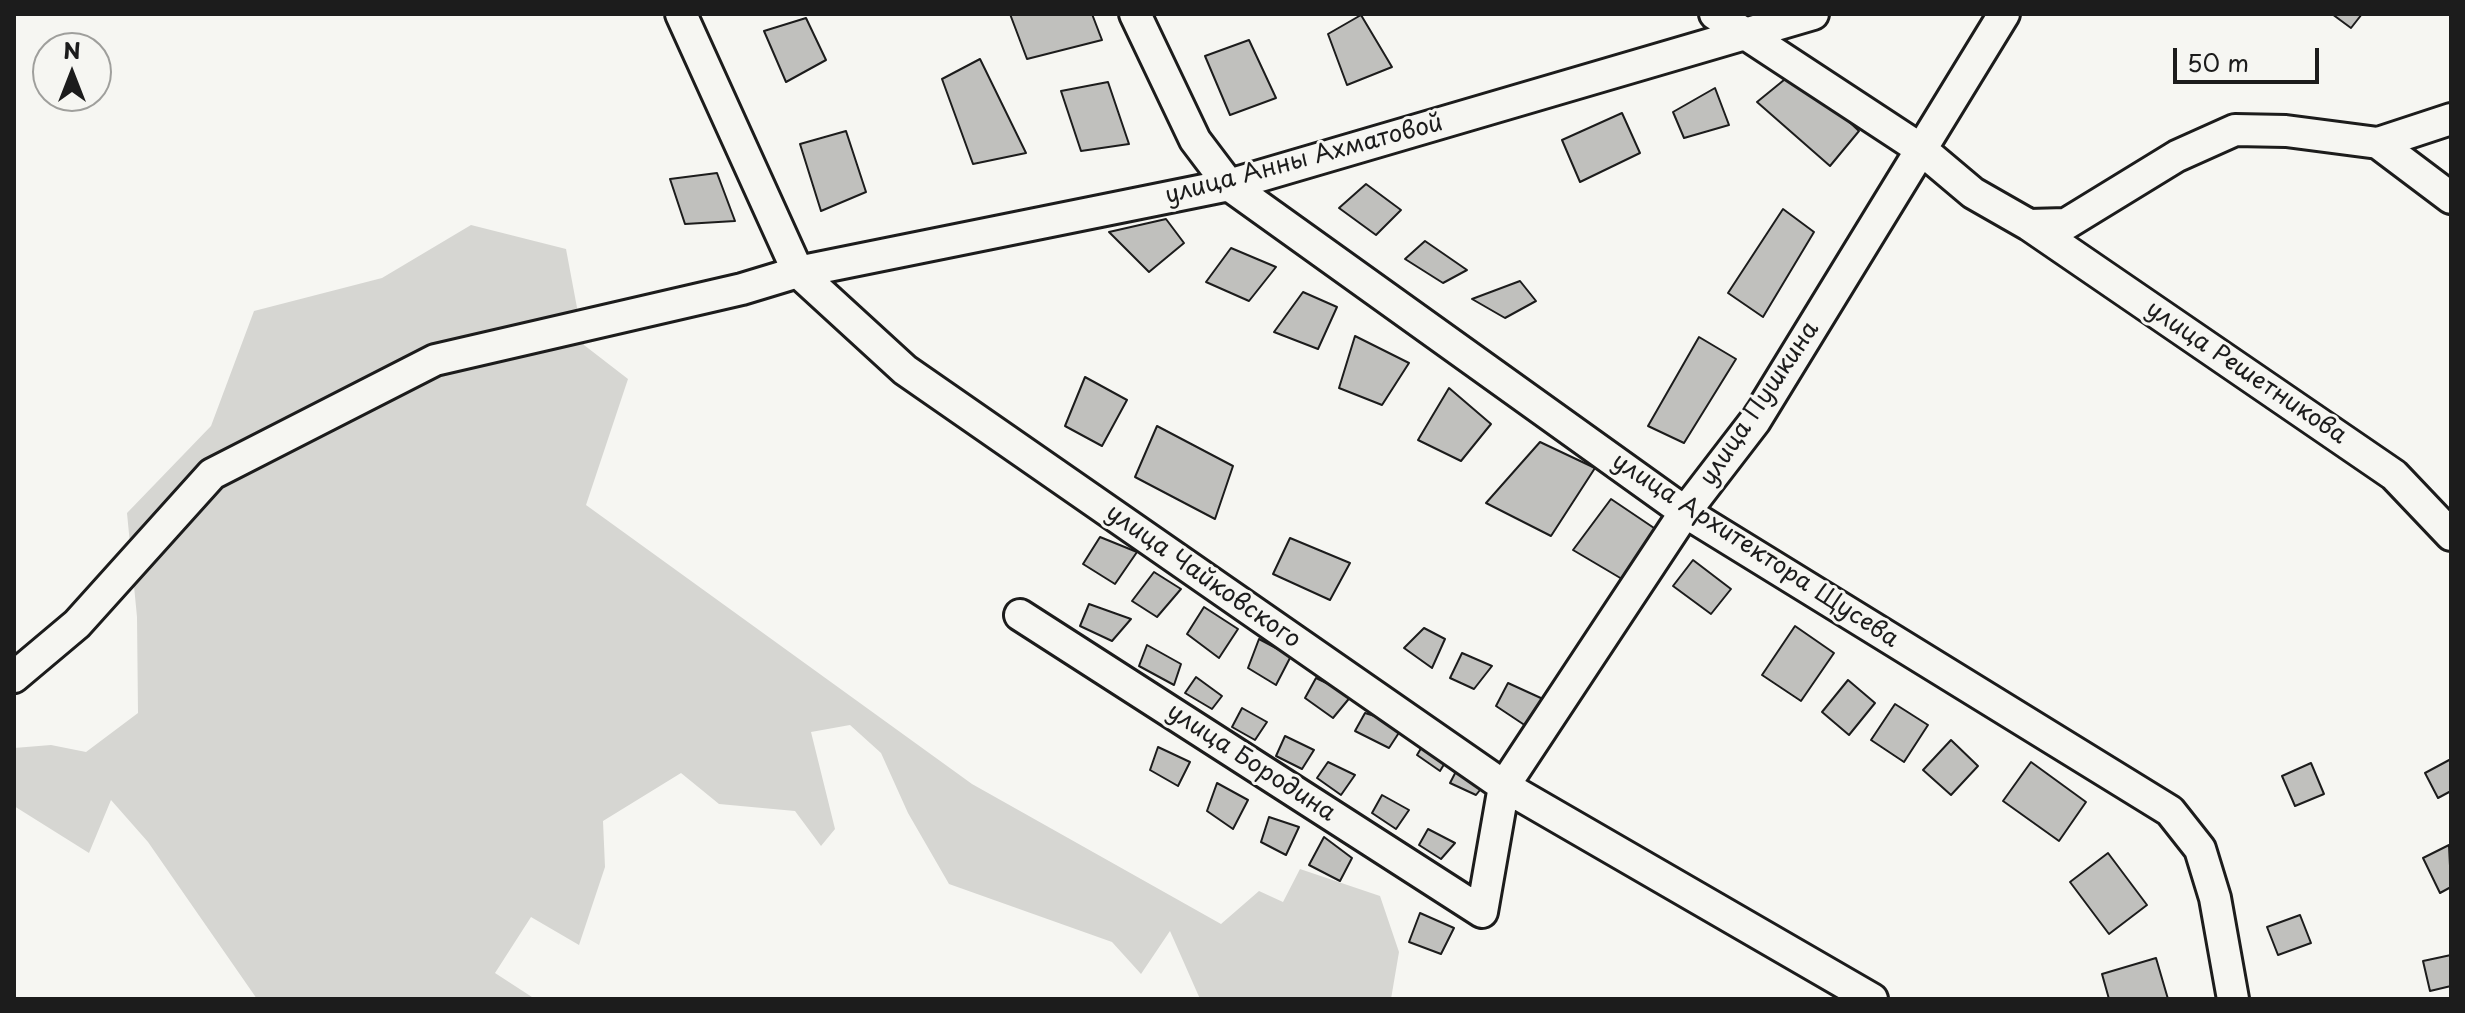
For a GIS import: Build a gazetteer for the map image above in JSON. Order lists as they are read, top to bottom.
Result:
{
  "streets": {
    "street": [
      "улица Анны Ахматовой",
      "улица Решетникова",
      "улица Пушкина",
      "улица Архитектора Щусева",
      "улица Чайковского",
      "улица Бородина"
    ]
  },
  "crossings": [
    ["улица Анны Ахматовой", "улица Архитектора Щусева"],
    ["улица Анны Ахматовой", "улица Чайковского"],
    ["улица Решетникова", "улица Пушкина"],
    ["улица Пушкина", "улица Архитектора Щусева"],
    ["улица Пушкина", "улица Чайковского"],
    ["улица Пушкина", "улица Бородина"],
    ["улица Чайковского", "улица Бородина"]
  ],
  "scale_bar": "50 m",
  "north": "top"
}
